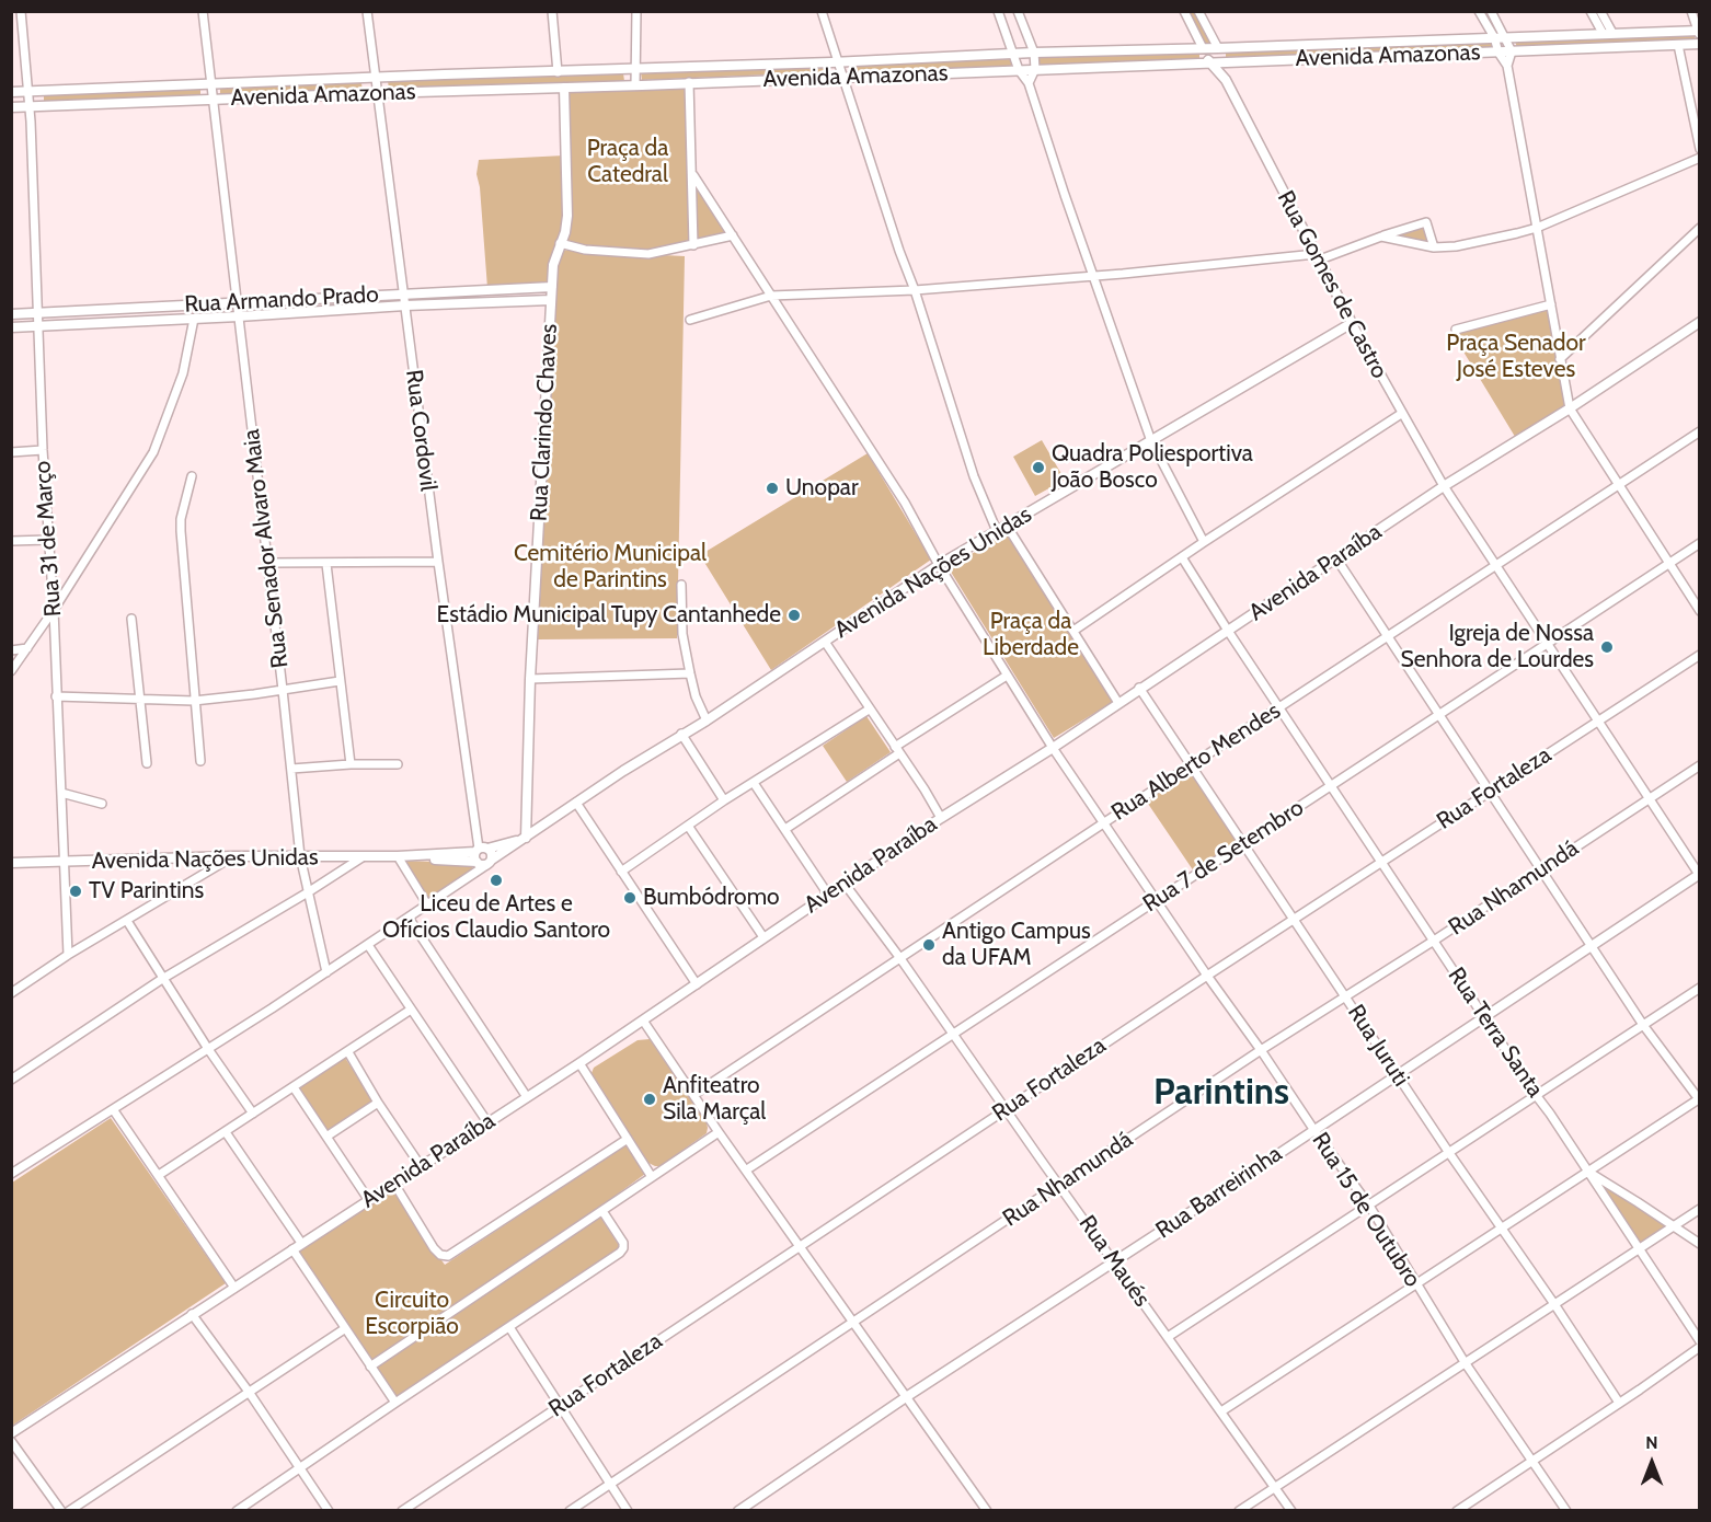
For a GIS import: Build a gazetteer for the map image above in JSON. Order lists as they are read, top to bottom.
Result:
{
  "streets": {
    "street": [
      "Avenida Amazonas",
      "Rua Gomes de Castro",
      "Rua Armando Prado",
      "Rua Clarindo Chaves",
      "Rua Cordovil",
      "Rua 31 de Março",
      "Rua Senador Alvaro Maia",
      "Avenida Nações Unidas",
      "Avenida Paraíba",
      "Rua Alberto Mendes",
      "Rua Fortaleza",
      "Rua 7 de Setembro",
      "Rua Nhamundá",
      "Rua Terra Santa",
      "Rua Juruti",
      "Rua Barreirinha",
      "Rua 15 de Outubro",
      "Rua Maués"
    ]
  },
  "crossings": [
    ["Avenida Amazonas", "Rua Gomes de Castro"],
    ["Avenida Amazonas", "Rua Clarindo Chaves"],
    ["Avenida Amazonas", "Rua Cordovil"],
    ["Avenida Amazonas", "Rua 31 de Março"],
    ["Avenida Amazonas", "Rua Senador Alvaro Maia"],
    ["Rua Gomes de Castro", "Avenida Nações Unidas"],
    ["Rua Gomes de Castro", "Avenida Paraíba"],
    ["Rua Gomes de Castro", "Rua Alberto Mendes"],
    ["Rua Gomes de Castro", "Rua Fortaleza"],
    ["Rua Gomes de Castro", "Rua 7 de Setembro"],
    ["Rua Gomes de Castro", "Rua Nhamundá"],
    ["Rua Gomes de Castro", "Rua Barreirinha"],
    ["Rua Armando Prado", "Rua Clarindo Chaves"],
    ["Rua Armando Prado", "Rua Cordovil"],
    ["Rua Armando Prado", "Rua 31 de Março"],
    ["Rua Armando Prado", "Rua Senador Alvaro Maia"],
    ["Rua Clarindo Chaves", "Avenida Nações Unidas"],
    ["Rua Cordovil", "Avenida Nações Unidas"],
    ["Rua 31 de Março", "Avenida Nações Unidas"],
    ["Rua Senador Alvaro Maia", "Avenida Nações Unidas"],
    ["Avenida Nações Unidas", "Rua 15 de Outubro"],
    ["Avenida Paraíba", "Rua Terra Santa"],
    ["Avenida Paraíba", "Rua Juruti"],
    ["Avenida Paraíba", "Rua 15 de Outubro"],
    ["Avenida Paraíba", "Rua Maués"],
    ["Rua Alberto Mendes", "Rua Terra Santa"],
    ["Rua Alberto Mendes", "Rua Juruti"],
    ["Rua Alberto Mendes", "Rua 15 de Outubro"],
    ["Rua Alberto Mendes", "Rua Maués"],
    ["Rua Fortaleza", "Rua Terra Santa"],
    ["Rua Fortaleza", "Rua Juruti"],
    ["Rua Fortaleza", "Rua 15 de Outubro"],
    ["Rua Fortaleza", "Rua Maués"],
    ["Rua 7 de Setembro", "Rua Terra Santa"],
    ["Rua 7 de Setembro", "Rua Juruti"],
    ["Rua 7 de Setembro", "Rua 15 de Outubro"],
    ["Rua 7 de Setembro", "Rua Maués"],
    ["Rua Nhamundá", "Rua Terra Santa"],
    ["Rua Nhamundá", "Rua Juruti"],
    ["Rua Nhamundá", "Rua 15 de Outubro"],
    ["Rua Nhamundá", "Rua Maués"],
    ["Rua Terra Santa", "Rua Barreirinha"],
    ["Rua Juruti", "Rua Barreirinha"],
    ["Rua Barreirinha", "Rua 15 de Outubro"],
    ["Rua Barreirinha", "Rua Maués"]
  ],
  "districts": ["Parintins"],
  "parks": [
    "Praça da Catedral",
    "Praça Senador José Esteves",
    "Cemitério Municipal de Parintins",
    "Praça da Liberdade",
    "Circuito Escorpião"
  ],
  "places": [
    "Quadra Poliesportiva João Bosco",
    "Unopar",
    "Estádio Municipal Tupy Cantanhede",
    "Igreja de Nossa Senhora de Lourdes",
    "Liceu de Artes e Ofícios Claudio Santoro",
    "TV Parintins",
    "Bumbódromo",
    "Antigo Campus da UFAM",
    "Anfiteatro Sila Marçal"
  ],
  "north": "top"
}
